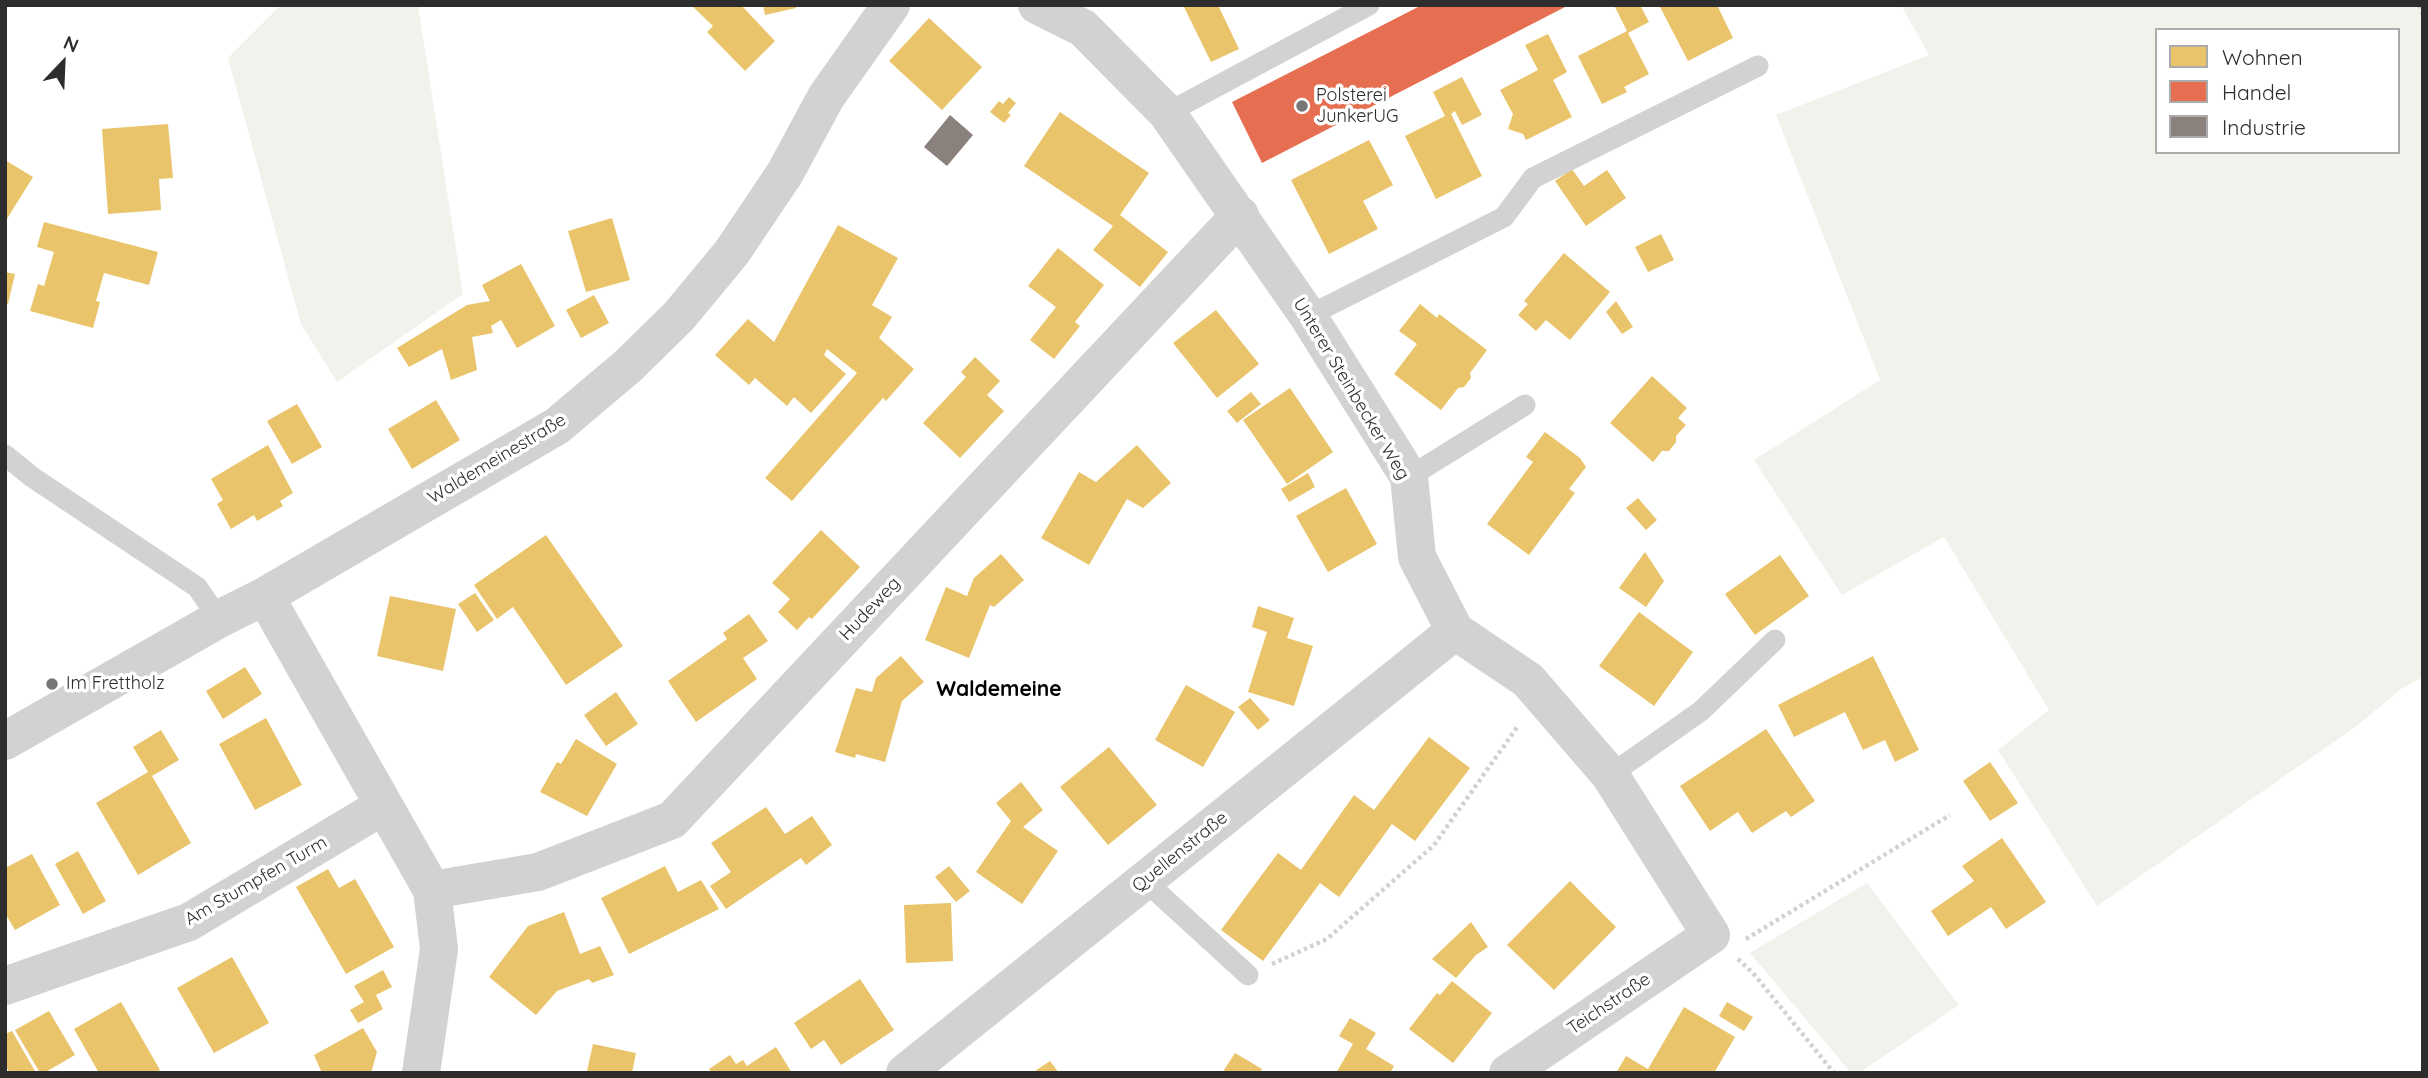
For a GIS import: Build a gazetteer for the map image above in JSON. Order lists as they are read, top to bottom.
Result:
{
  "streets": {
    "street": [
      "Unterer Steinbecker Weg",
      "Waldemeinestraße",
      "Hudeweg",
      "Quellenstraße",
      "Am Stumpfen Turm",
      "Teichstraße"
    ]
  },
  "crossings": [
    ["Unterer Steinbecker Weg", "Hudeweg"],
    ["Unterer Steinbecker Weg", "Quellenstraße"],
    ["Unterer Steinbecker Weg", "Teichstraße"]
  ],
  "districts": ["Waldemeine"],
  "places": ["Polsterei JunkerUG", "Im Frettholz"],
  "legend": ["Wohnen", "Handel", "Industrie"],
  "north": "top right"
}
